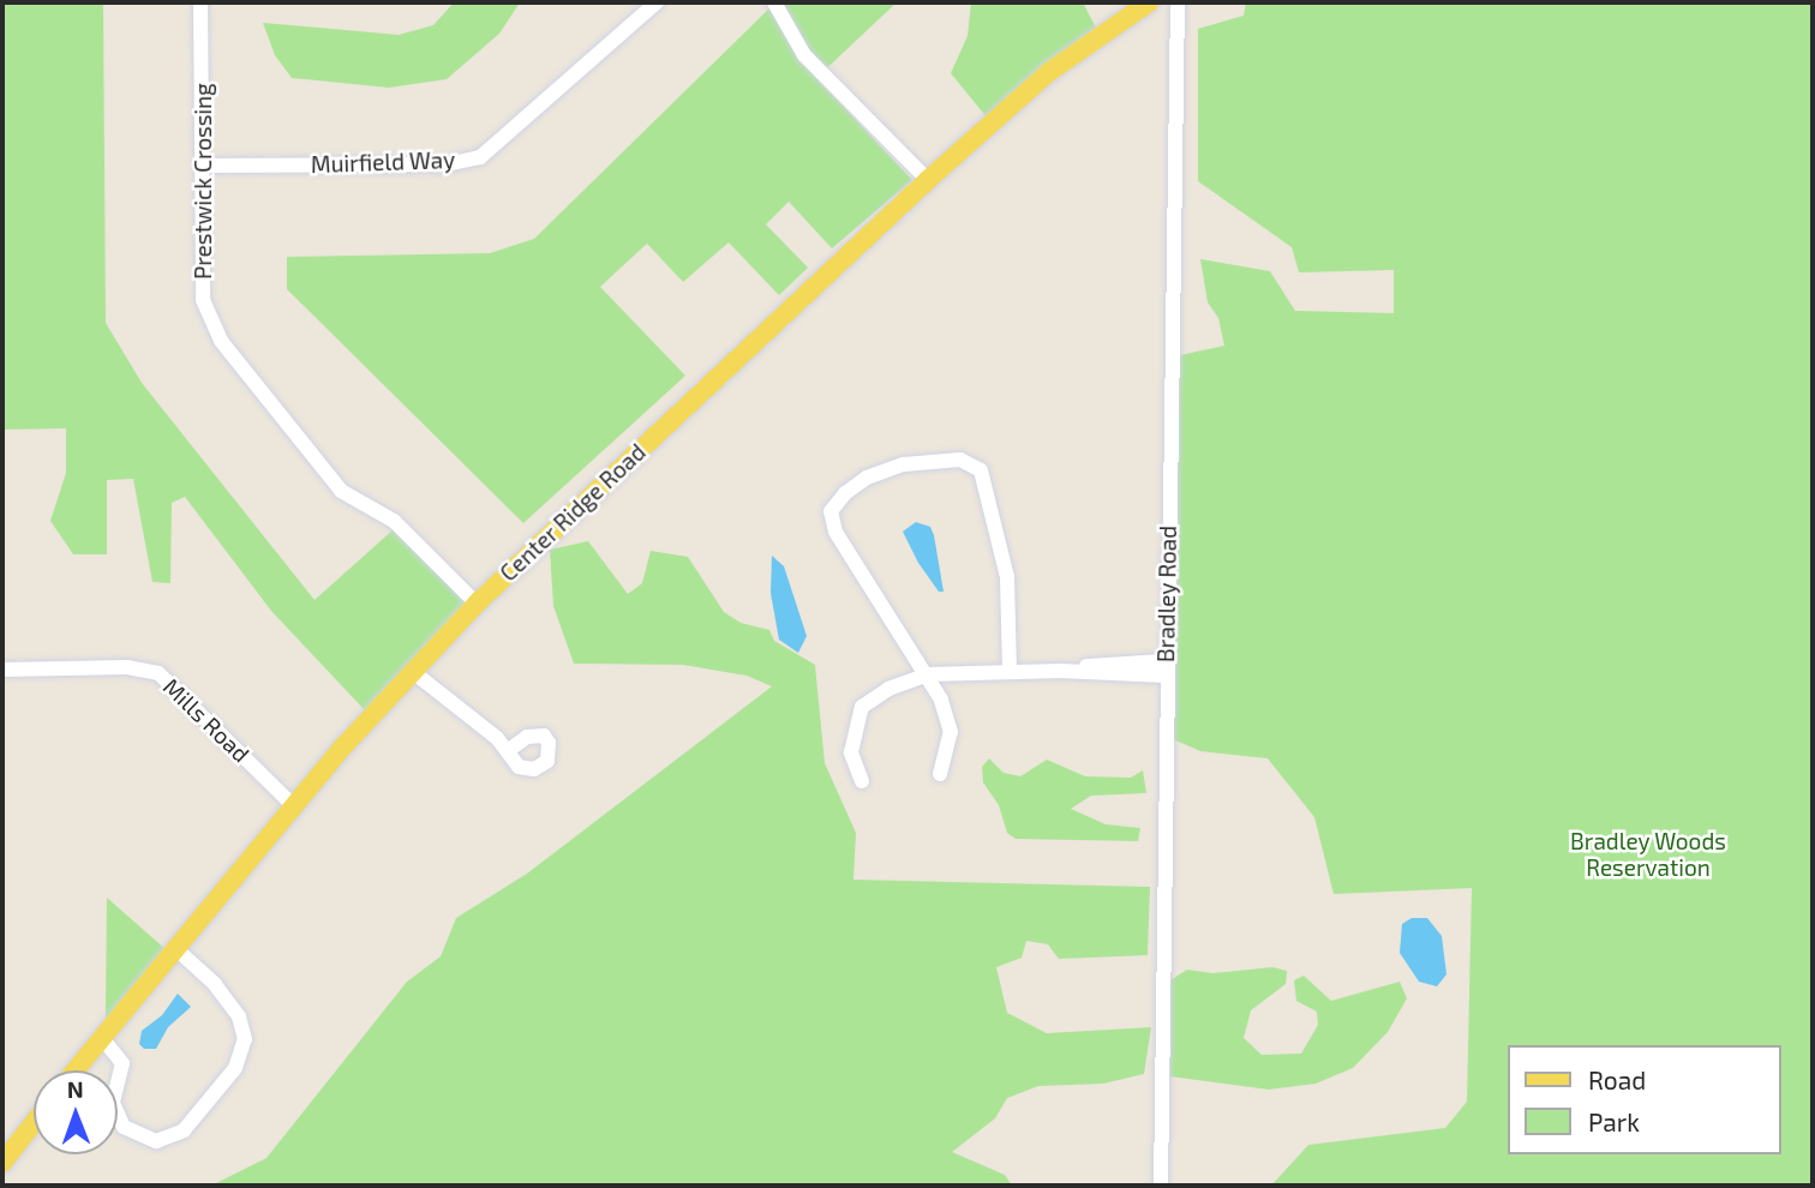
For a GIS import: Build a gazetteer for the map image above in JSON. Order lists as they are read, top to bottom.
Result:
{
  "streets": {
    "main road": ["Center Ridge Road"],
    "street": [
      "Muirfield Way",
      "Prestwick Crossing",
      "Bradley Road",
      "Mills Road"
    ]
  },
  "crossings": [
    ["Muirfield Way", "Prestwick Crossing"],
    ["Prestwick Crossing", "Center Ridge Road"],
    ["Center Ridge Road", "Mills Road"]
  ],
  "parks": ["Bradley Woods Reservation"],
  "legend": ["Road", "Park"],
  "north": "top"
}
